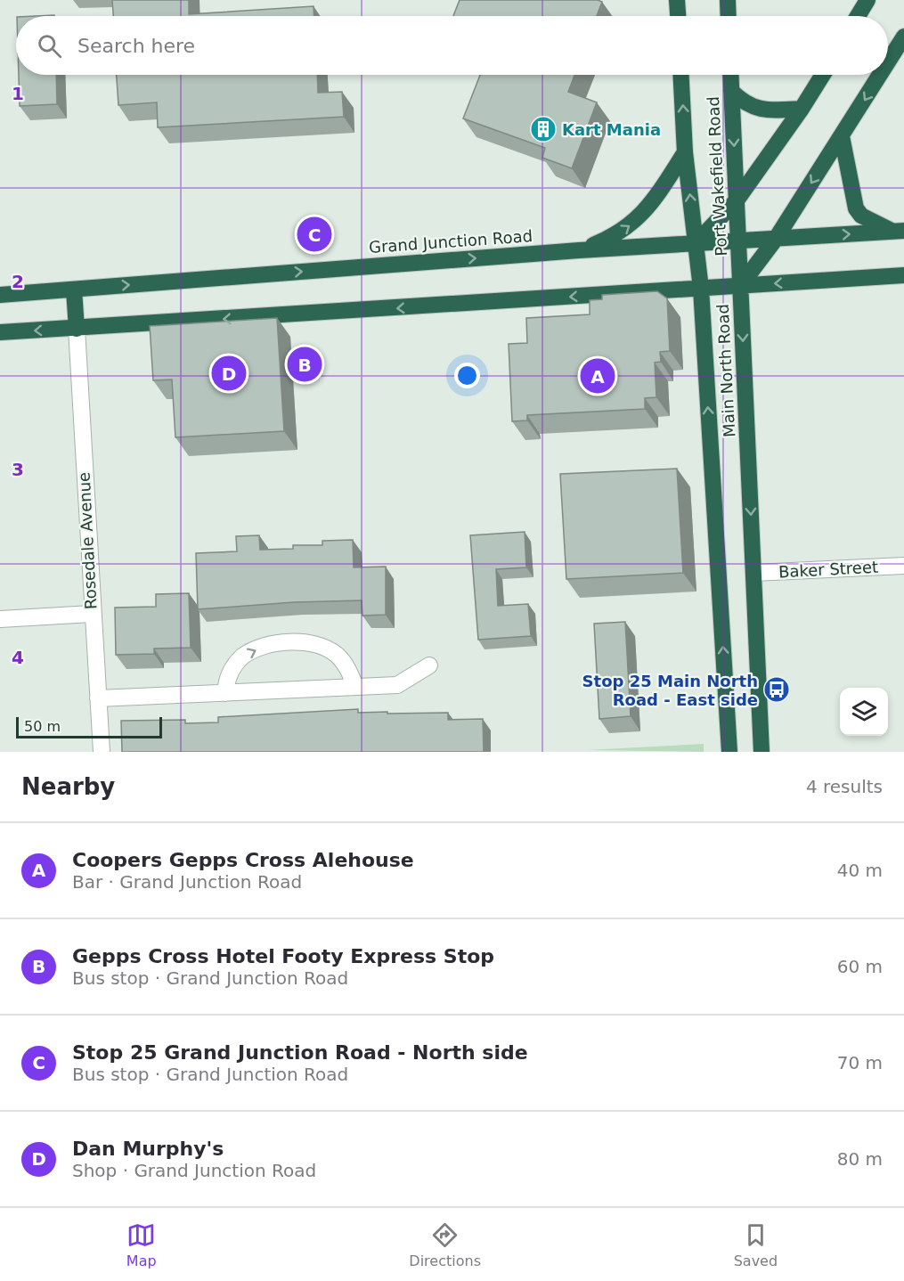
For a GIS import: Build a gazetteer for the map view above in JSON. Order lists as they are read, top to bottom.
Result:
{
  "streets": {
    "highway": ["Port Wakefield Road", "Grand Junction Road", "Main North Road"],
    "street": ["Rosedale Avenue", "Baker Street"]
  },
  "crossings": [
    ["Port Wakefield Road", "Grand Junction Road"],
    ["Port Wakefield Road", "Main North Road"],
    ["Grand Junction Road", "Main North Road"],
    ["Main North Road", "Baker Street"]
  ],
  "places": {
    "building": ["Kart Mania"],
    "bus stop": ["Stop 25 Main North Road - East side"]
  },
  "scale_bar": "50 m",
  "page": {
    "search": "Search here",
    "pins": [
      "C",
      "B",
      "D",
      "A"
    ],
    "scale": "50 m",
    "heading": ["Nearby", "4 results"],
    "list": [
      {
        "mark": "A",
        "name": "Coopers Gepps Cross Alehouse",
        "note": "Bar · Grand Junction Road",
        "value": "40 m"
      },
      {
        "mark": "B",
        "name": "Gepps Cross Hotel Footy Express Stop",
        "note": "Bus stop · Grand Junction Road",
        "value": "60 m"
      },
      {
        "mark": "C",
        "name": "Stop 25 Grand Junction Road - North side",
        "note": "Bus stop · Grand Junction Road",
        "value": "70 m"
      },
      {
        "mark": "D",
        "name": "Dan Murphy's",
        "note": "Shop · Grand Junction Road",
        "value": "80 m"
      }
    ],
    "nav": ["Map", "Directions", "Saved"]
  },
  "grid": {
    "rows": [
      "1",
      "2",
      "3",
      "4"
    ]
  }
}
